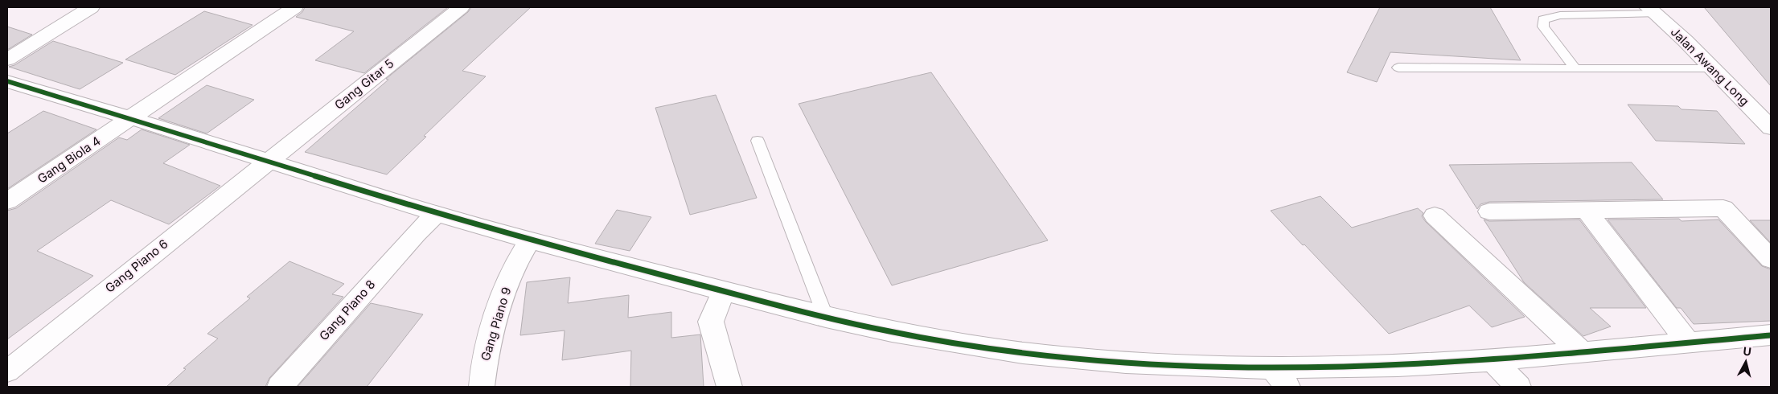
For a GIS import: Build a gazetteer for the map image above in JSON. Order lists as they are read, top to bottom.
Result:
{
  "streets": {
    "street": [
      "Jalan Awang Long",
      "Gang Gitar 5",
      "Gang Biola 4",
      "Gang Piano 6",
      "Gang Piano 8",
      "Gang Piano 9"
    ]
  },
  "crossings": [
    ["Gang Gitar 5", "Gang Piano 6"]
  ],
  "north": "top"
}
